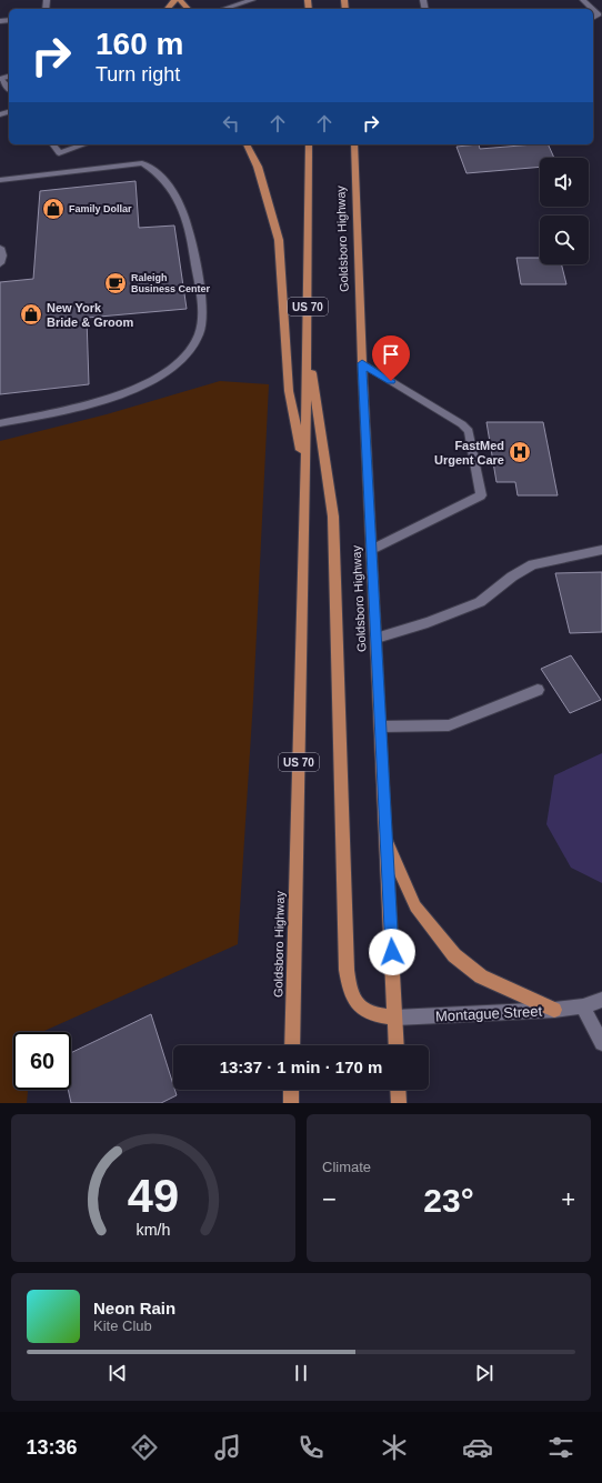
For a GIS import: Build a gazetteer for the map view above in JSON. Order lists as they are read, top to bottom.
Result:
{
  "streets": {
    "main road": ["Goldsboro Highway", "US 70"],
    "street": ["Montague Street"]
  },
  "crossings": [
    ["Goldsboro Highway", "Montague Street"]
  ],
  "places": {
    "shop": ["Family Dollar", "New York Bride & Groom"],
    "cafe": ["Raleigh Business Center"],
    "hospital": ["FastMed Urgent Care"]
  },
  "page": {
    "turn": ["160 m", "Turn right"],
    "limit": "60",
    "trip": "13:37 · 1 min · 170 m",
    "tile": "Climate",
    "heat": ["−", "23°", "+"],
    "song": ["Neon Rain", "Kite Club"],
    "tabs": "13:36",
    "gauge": ["49", "km/h"]
  }
}
